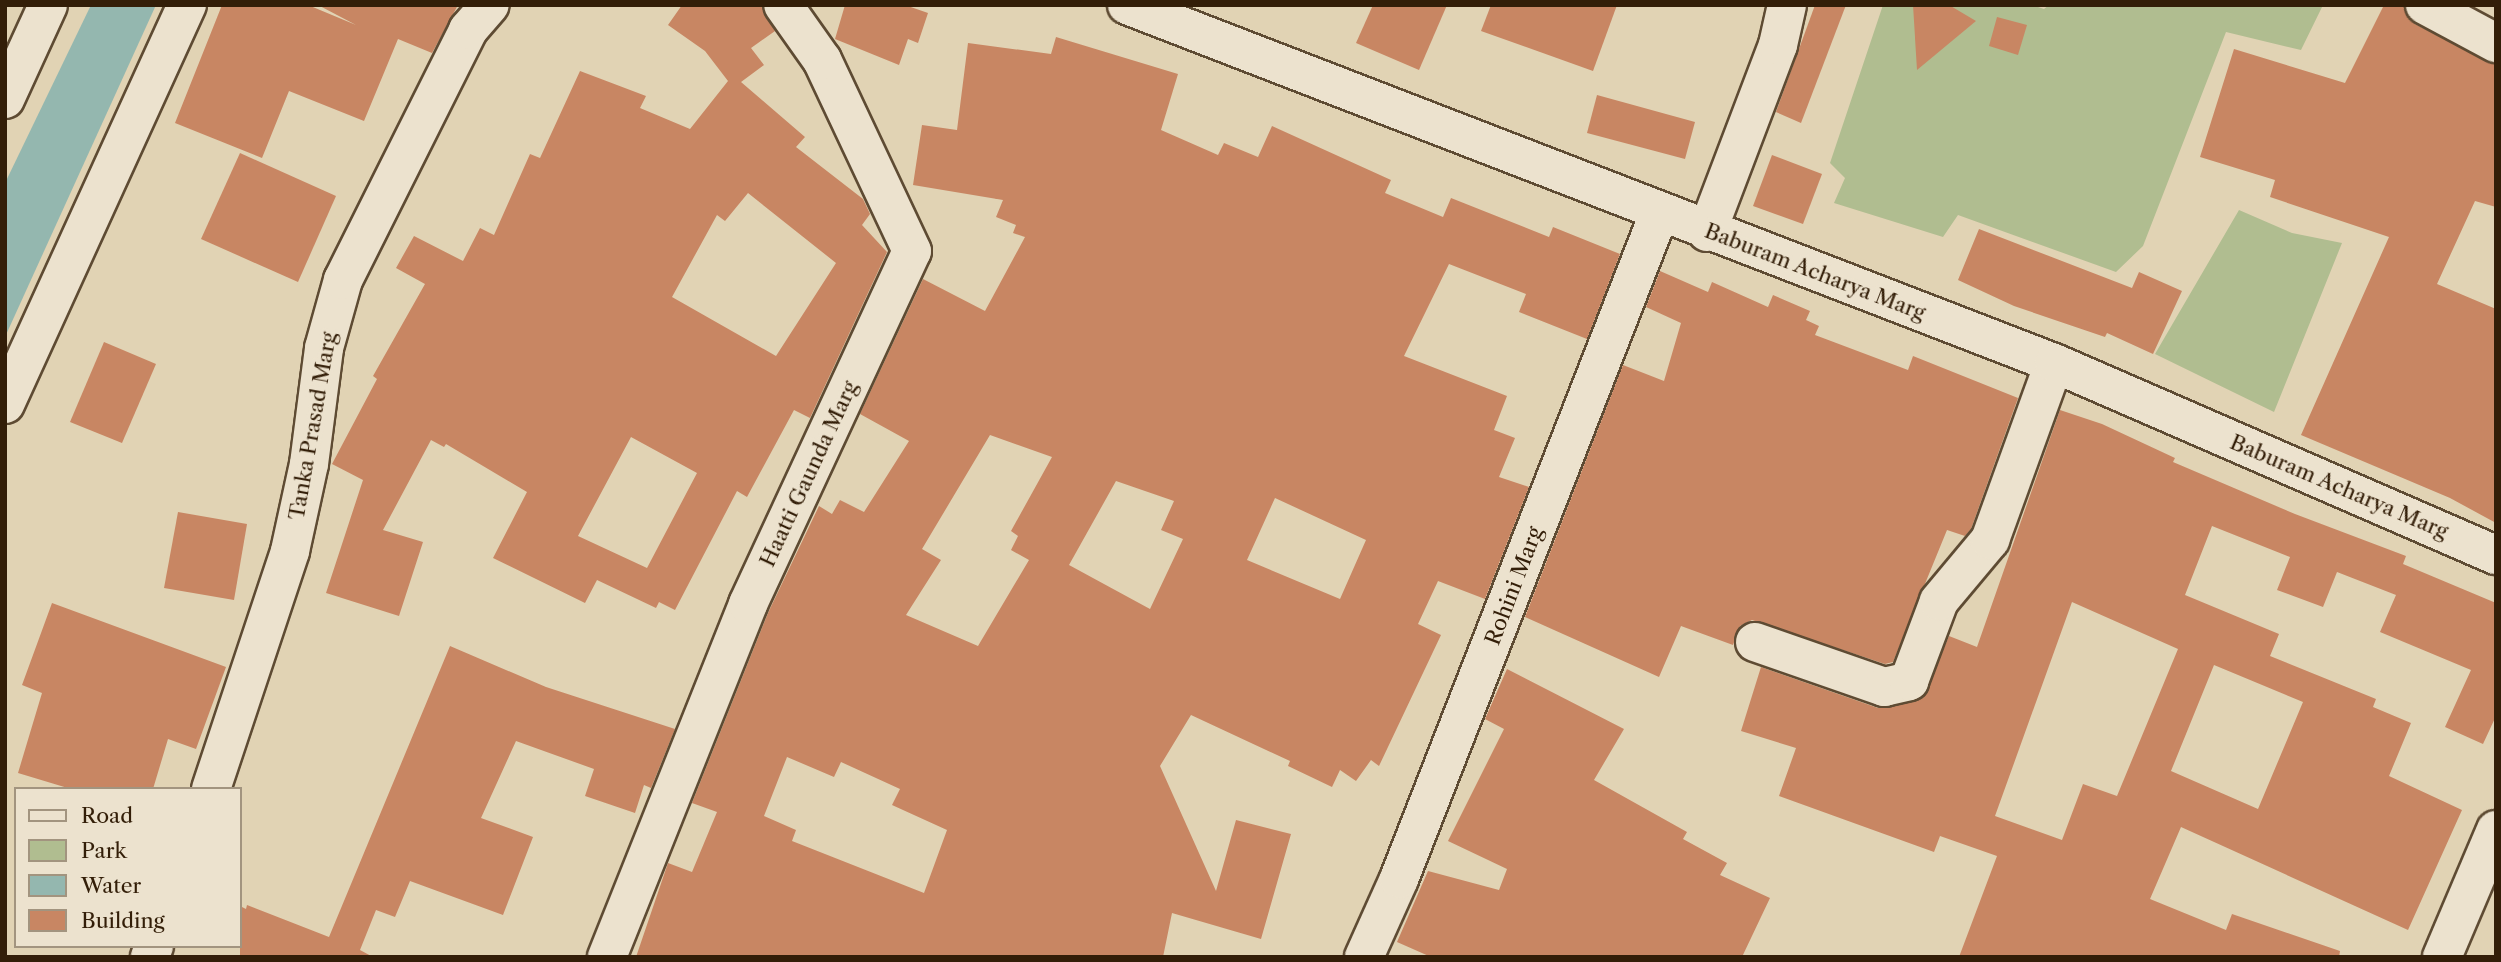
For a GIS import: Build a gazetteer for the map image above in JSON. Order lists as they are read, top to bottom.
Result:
{
  "streets": {
    "street": [
      "Baburam Acharya Marg",
      "Tanka Prasad Marg",
      "Haatti Gaunda Marg",
      "Rohini Marg"
    ]
  },
  "crossings": [
    ["Baburam Acharya Marg", "Rohini Marg"]
  ],
  "legend": [
    "Road",
    "Park",
    "Water",
    "Building"
  ]
}
